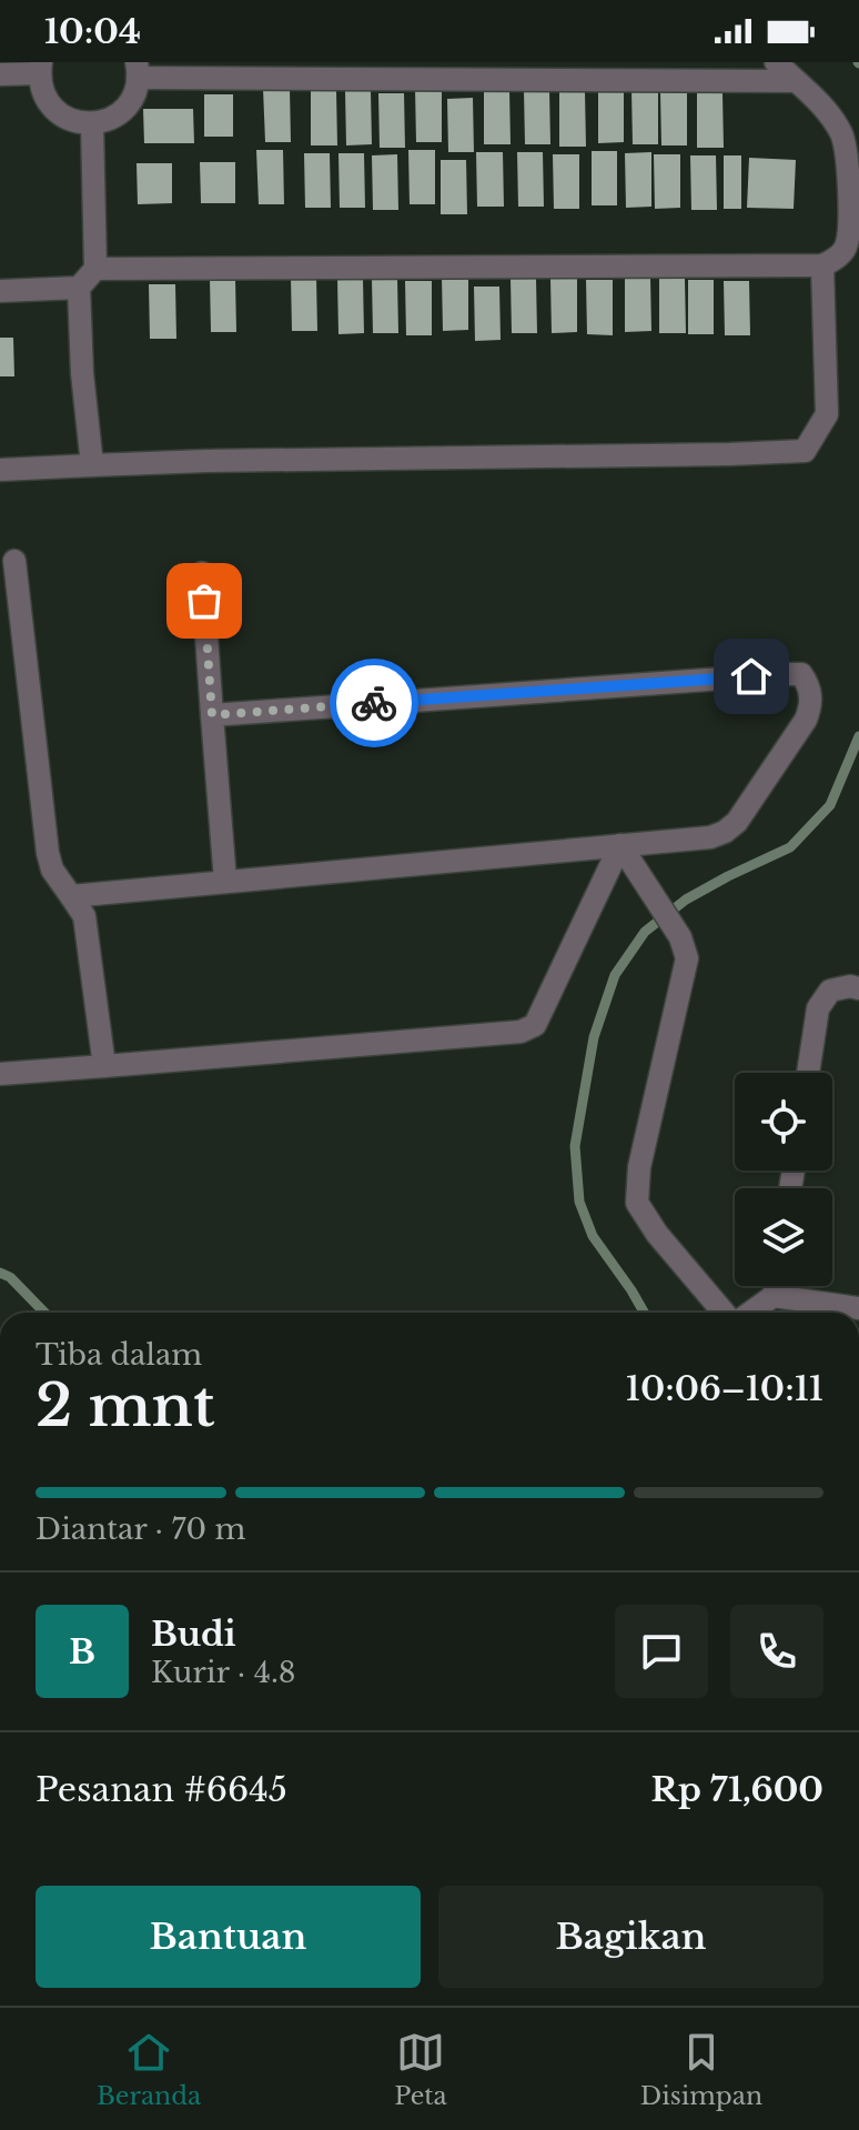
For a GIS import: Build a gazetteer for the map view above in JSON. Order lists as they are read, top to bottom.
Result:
{
  "page": {
    "status": "10:04",
    "heading": ["2 mnt", "Tiba dalam", "10:06–10:11"],
    "panel": [
      "Budi",
      "Kurir · 4.8",
      "Pesanan #6645",
      "Rp 71,600"
    ],
    "bar": "Diantar · 70 m",
    "round": "B",
    "buttons": ["Bantuan", "Bagikan"],
    "tabs": ["Beranda", "Peta", "Disimpan"]
  }
}
